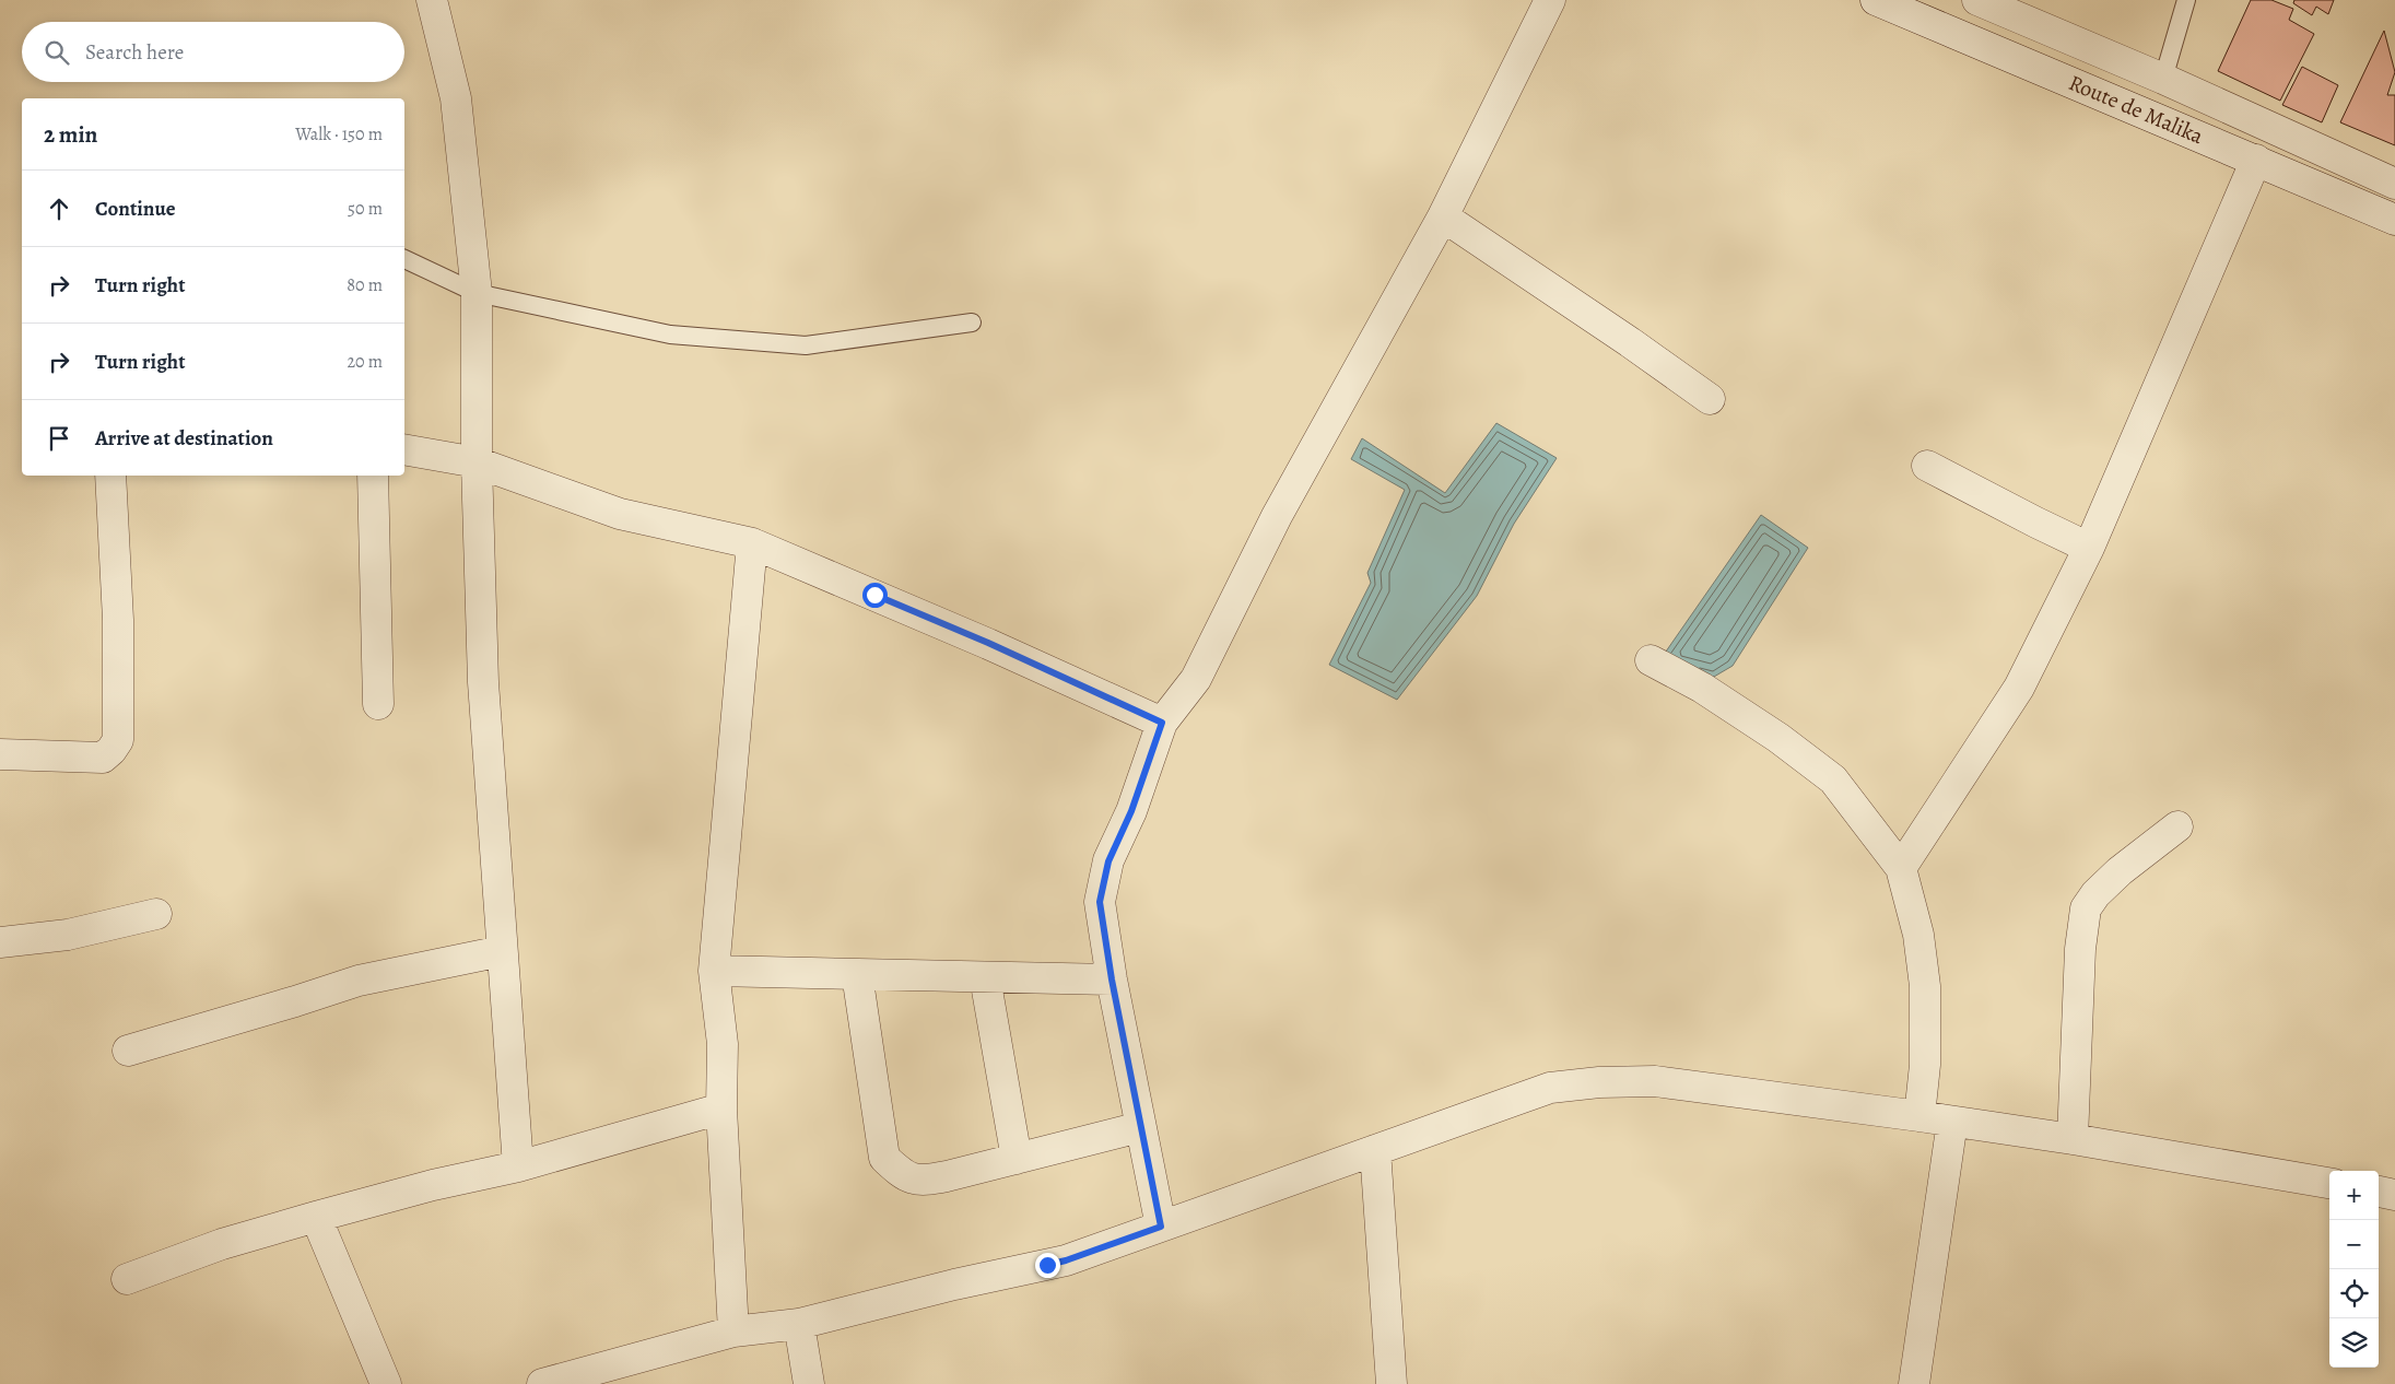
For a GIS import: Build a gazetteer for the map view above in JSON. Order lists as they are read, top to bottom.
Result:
{
  "streets": {
    "street": ["Route de Malika"]
  },
  "page": {
    "search": "Search here",
    "heading": ["2 min", "Walk · 150 m"],
    "list": [
      ["Continue", "50 m"],
      ["Turn right", "80 m"],
      ["Turn right", "20 m"],
      "Arrive at destination"
    ],
    "map_buttons": ["+", "−"]
  }
}
